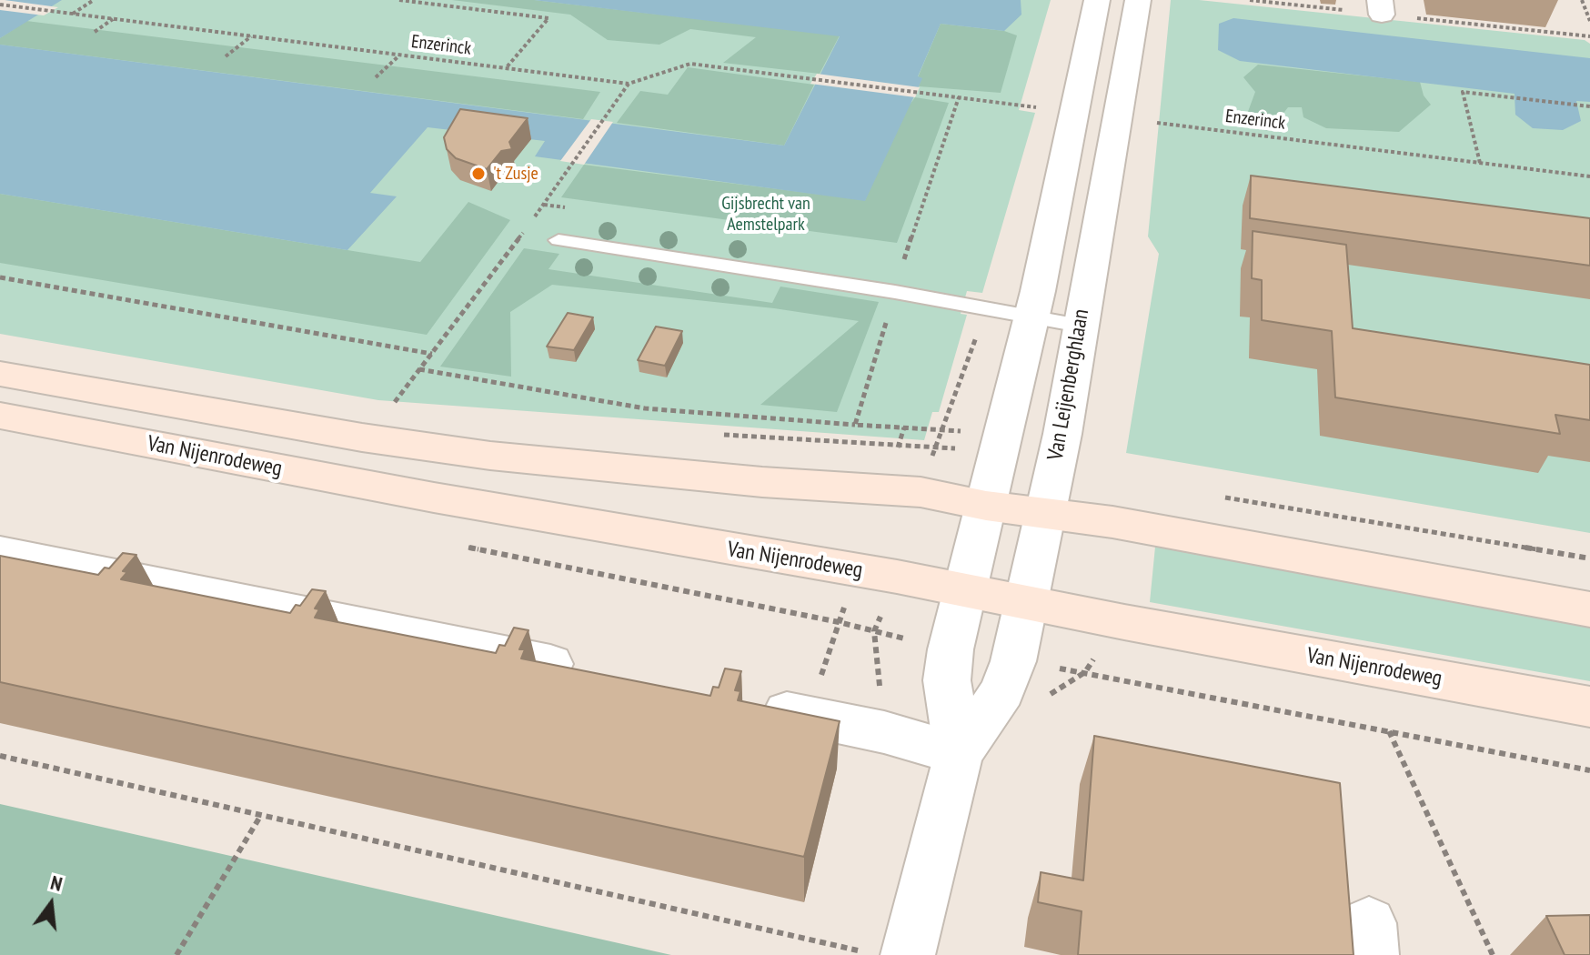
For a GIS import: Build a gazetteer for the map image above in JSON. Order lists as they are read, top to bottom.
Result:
{
  "streets": {
    "main road": ["Van Nijenrodeweg"],
    "street": ["Van Leijenberghlaan"],
    "path": ["Enzerinck"]
  },
  "crossings": [
    ["Enzerinck", "Van Leijenberghlaan"],
    ["Van Leijenberghlaan", "Van Nijenrodeweg"]
  ],
  "parks": ["Gijsbrecht van Aemstelpark"],
  "places": ["'t Zusje"],
  "north": "top"
}
